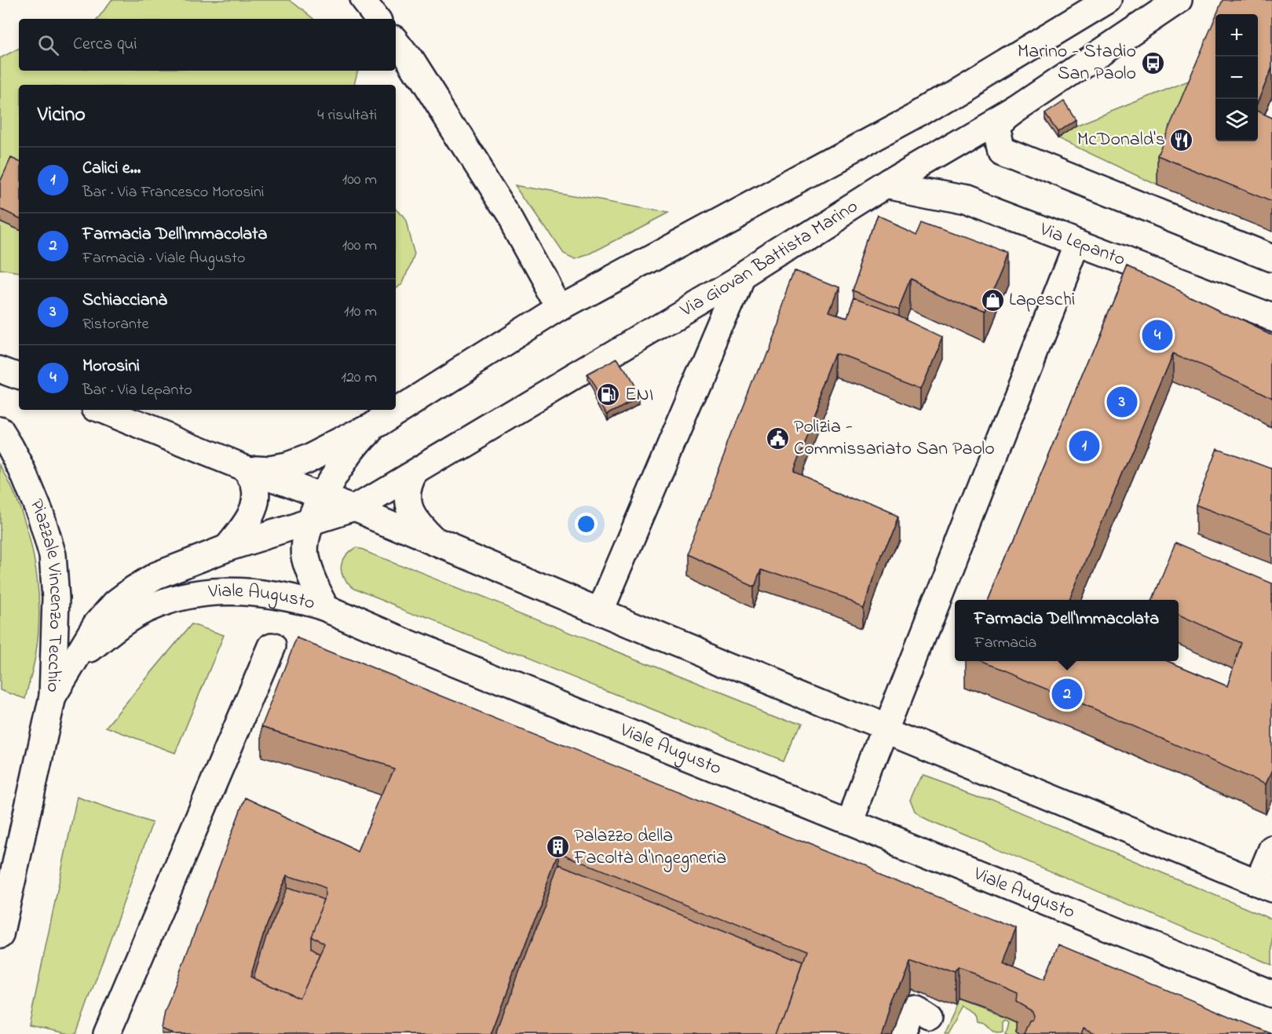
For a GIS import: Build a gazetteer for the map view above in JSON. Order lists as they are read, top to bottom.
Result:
{
  "streets": {
    "main road": [
      "Via Lepanto",
      "Via Giovan Battista Marino",
      "Piazzale Vincenzo Tecchio",
      "Viale Augusto"
    ]
  },
  "crossings": [
    ["Via Lepanto", "Via Giovan Battista Marino"],
    ["Via Giovan Battista Marino", "Viale Augusto"],
    ["Piazzale Vincenzo Tecchio", "Viale Augusto"]
  ],
  "places": {
    "bus stop": ["Marino - Stadio San Paolo"],
    "restaurant": ["McDonald's"],
    "shop": ["Lapeschi"],
    "fuel station": ["ENI"],
    "public building": ["Polizia - Commissariato San Paolo"],
    "building": ["Palazzo della Facoltà d'Ingegneria"]
  },
  "page": {
    "map_buttons": ["+", "−"],
    "search": "Cerca qui",
    "heading": ["Vicino", "4 risultati"],
    "list": [
      {
        "mark": "1",
        "name": "Calici e...",
        "note": "Bar · Via Francesco Morosini",
        "value": "100 m"
      },
      {
        "mark": "2",
        "name": "Farmacia Dell'Immacolata",
        "note": "Farmacia · Viale Augusto",
        "value": "100 m"
      },
      {
        "mark": "3",
        "name": "Schiaccianà",
        "note": "Ristorante",
        "value": "110 m"
      },
      {
        "mark": "4",
        "name": "Morosini",
        "note": "Bar · Via Lepanto",
        "value": "120 m"
      }
    ],
    "pins": [
      "4",
      "3",
      "1",
      "2"
    ],
    "popup": ["Farmacia Dell'Immacolata", "Farmacia"]
  }
}
